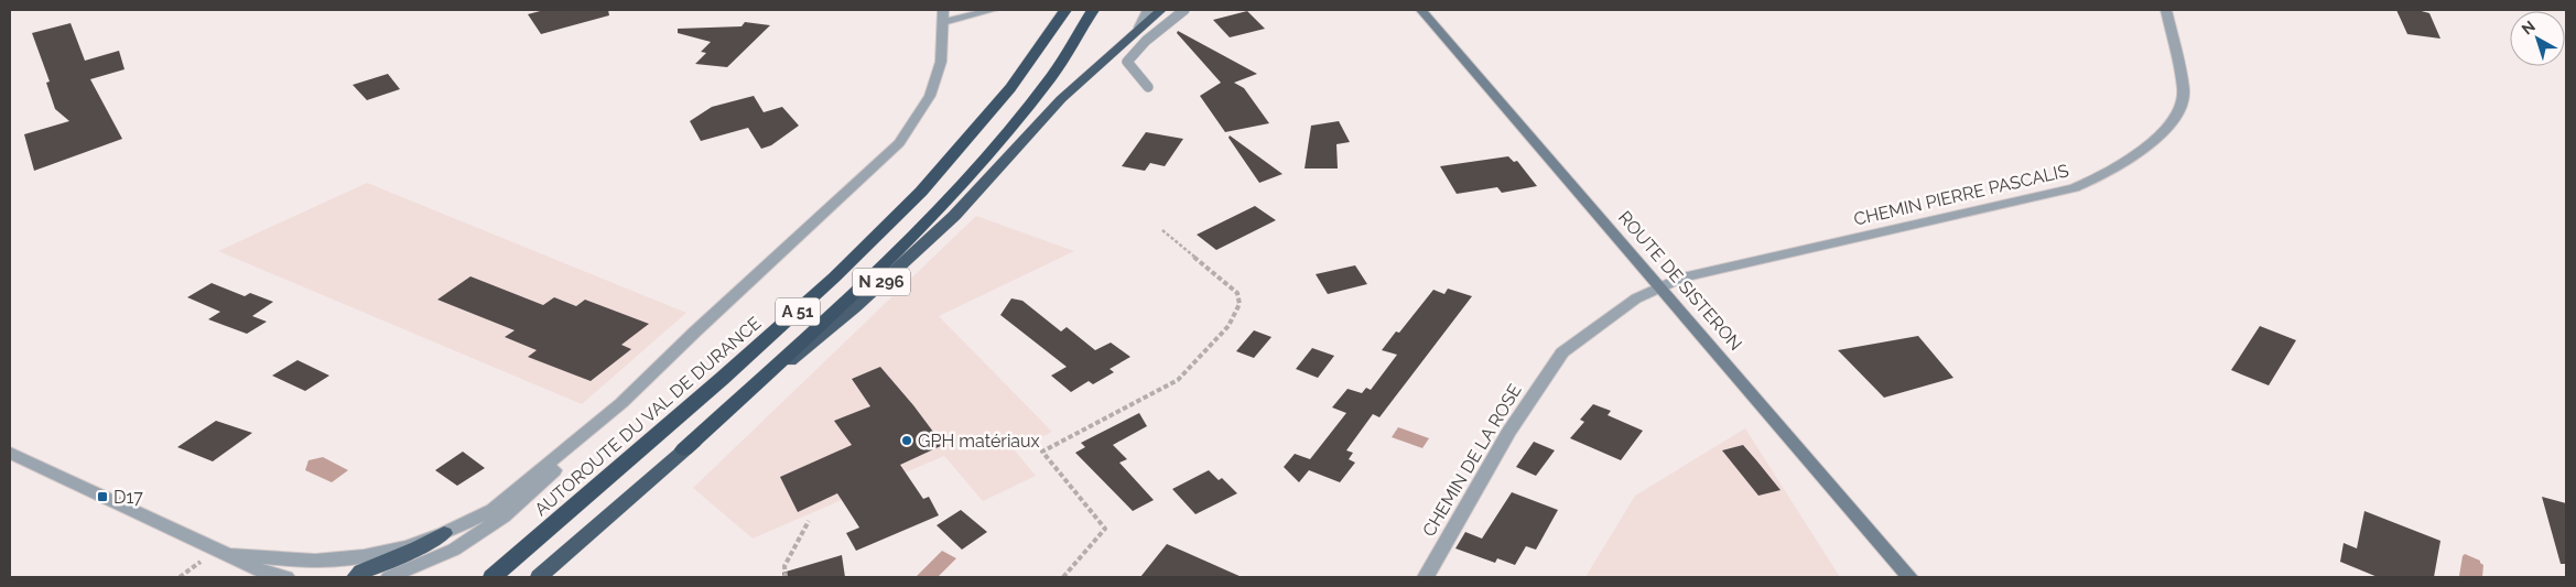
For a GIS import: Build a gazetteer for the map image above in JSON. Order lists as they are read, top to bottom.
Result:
{
  "streets": {
    "highway": ["N 296", "A 51", "AUTOROUTE DU VAL DE DURANCE"],
    "main road": ["ROUTE DE SISTERON"],
    "street": ["CHEMIN PIERRE PASCALIS", "CHEMIN DE LA ROSE"]
  },
  "crossings": [
    ["CHEMIN PIERRE PASCALIS", "ROUTE DE SISTERON"],
    ["CHEMIN PIERRE PASCALIS", "CHEMIN DE LA ROSE"],
    ["ROUTE DE SISTERON", "CHEMIN DE LA ROSE"],
    ["N 296", "A 51"]
  ],
  "places": {
    "other": ["GPH matériaux"],
    "transit": ["D17"]
  },
  "north": "top left"
}
